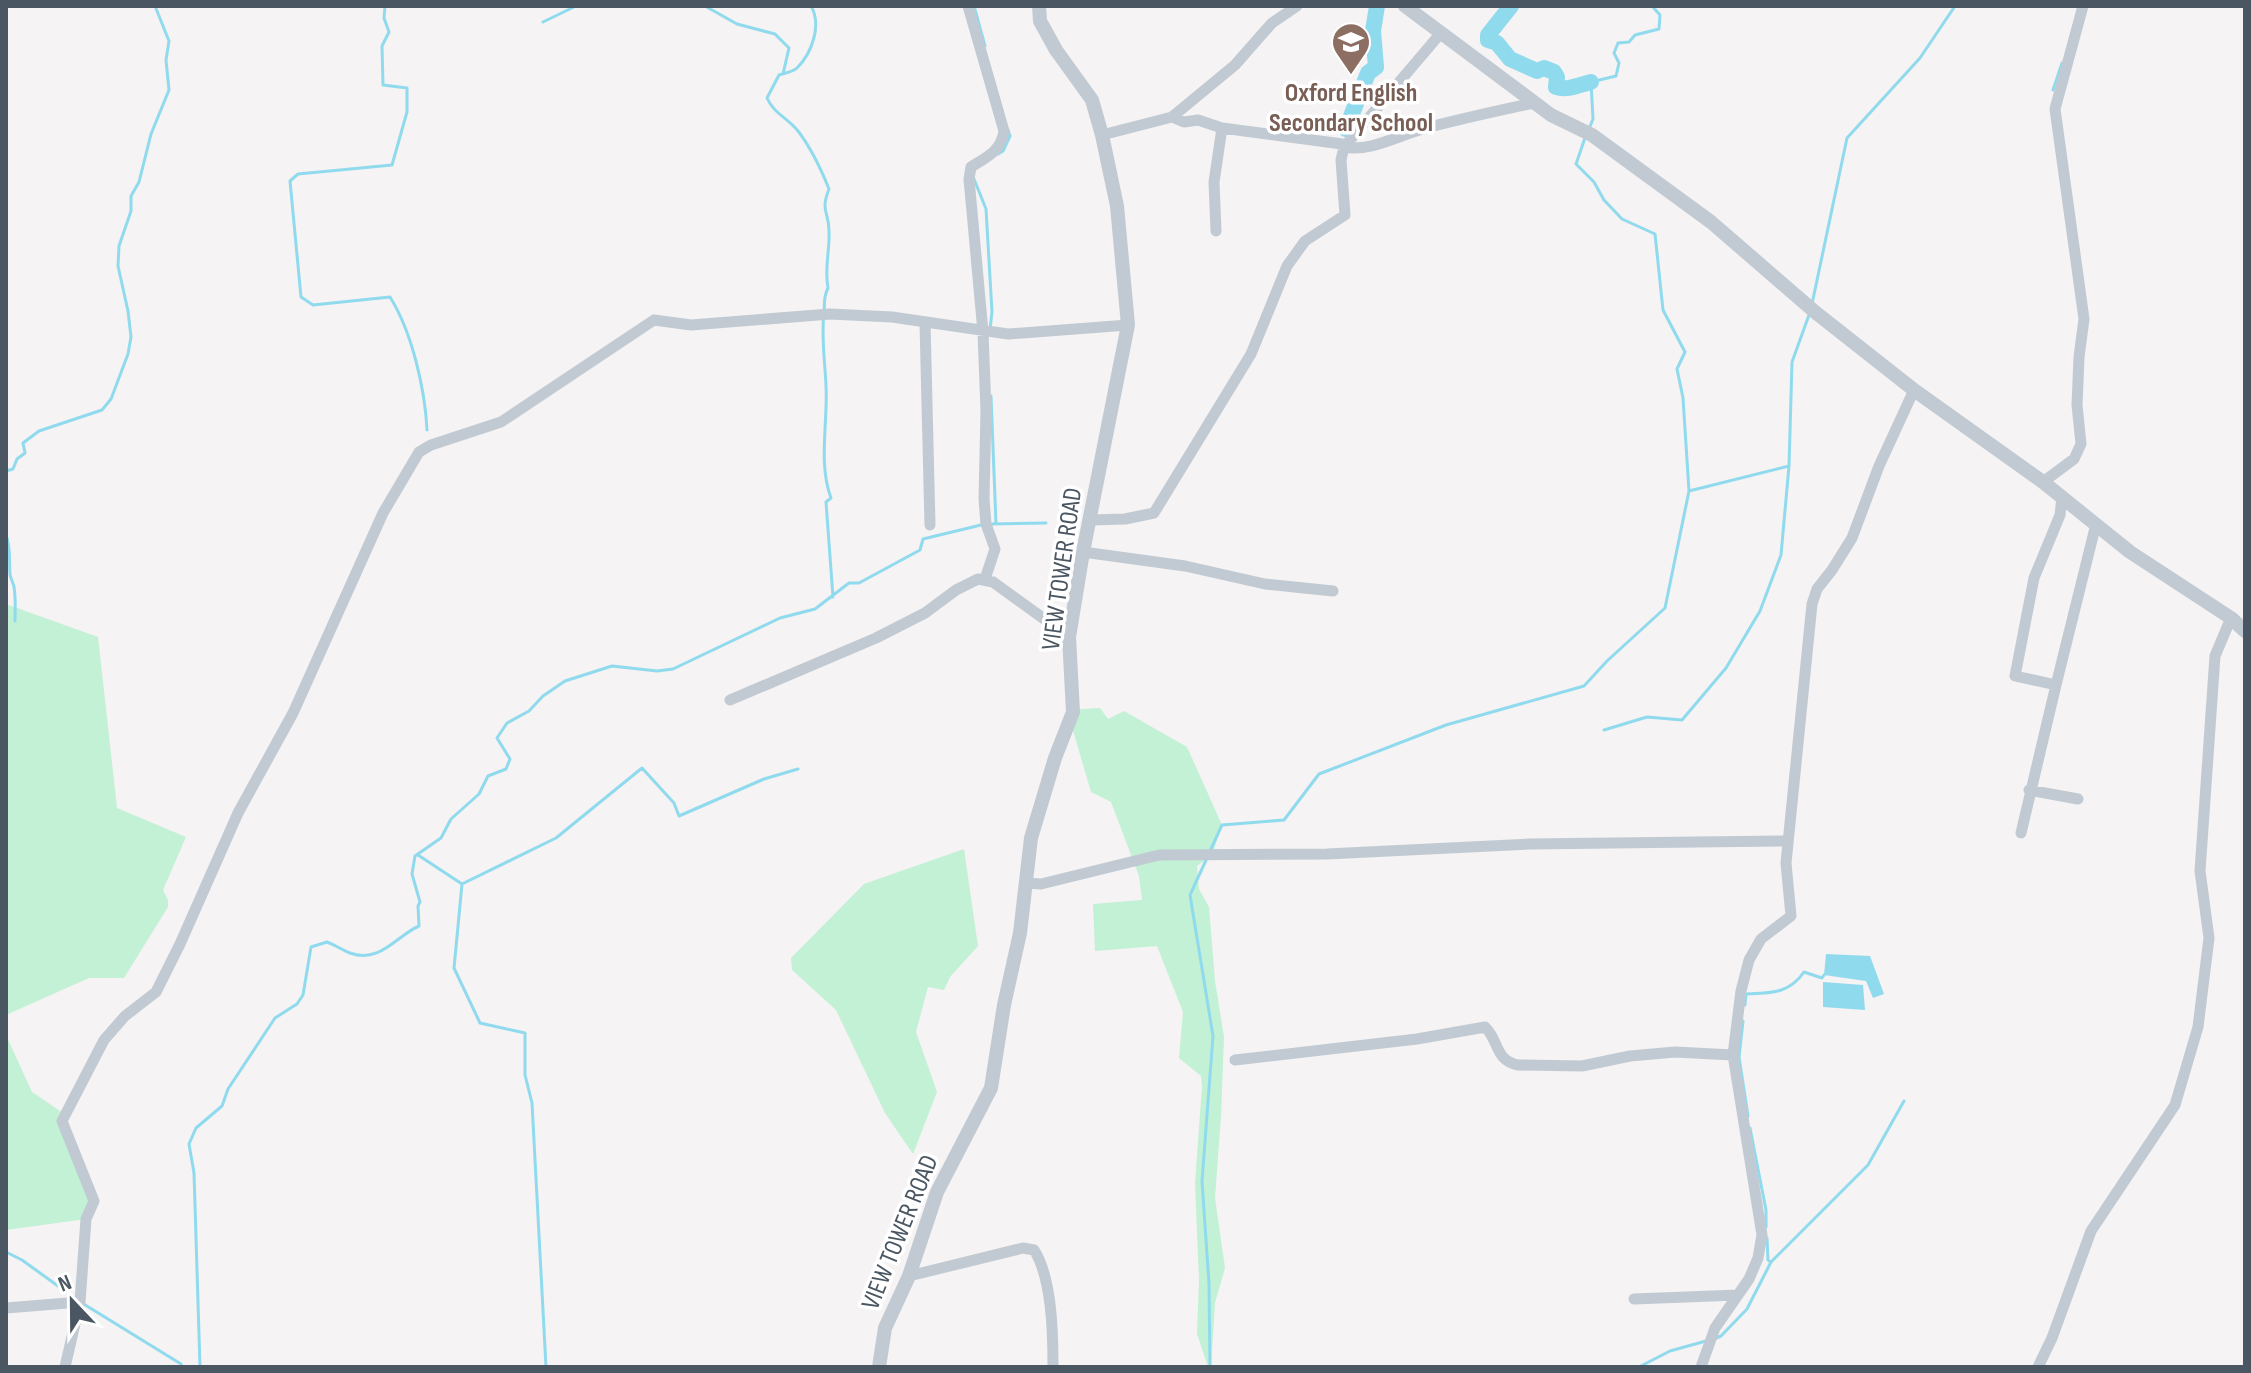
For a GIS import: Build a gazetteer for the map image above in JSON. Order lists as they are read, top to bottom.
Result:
{
  "streets": {
    "street": ["VIEW TOWER ROAD"]
  },
  "places": {
    "school or university": ["Oxford English Secondary School"]
  },
  "north": "top"
}
